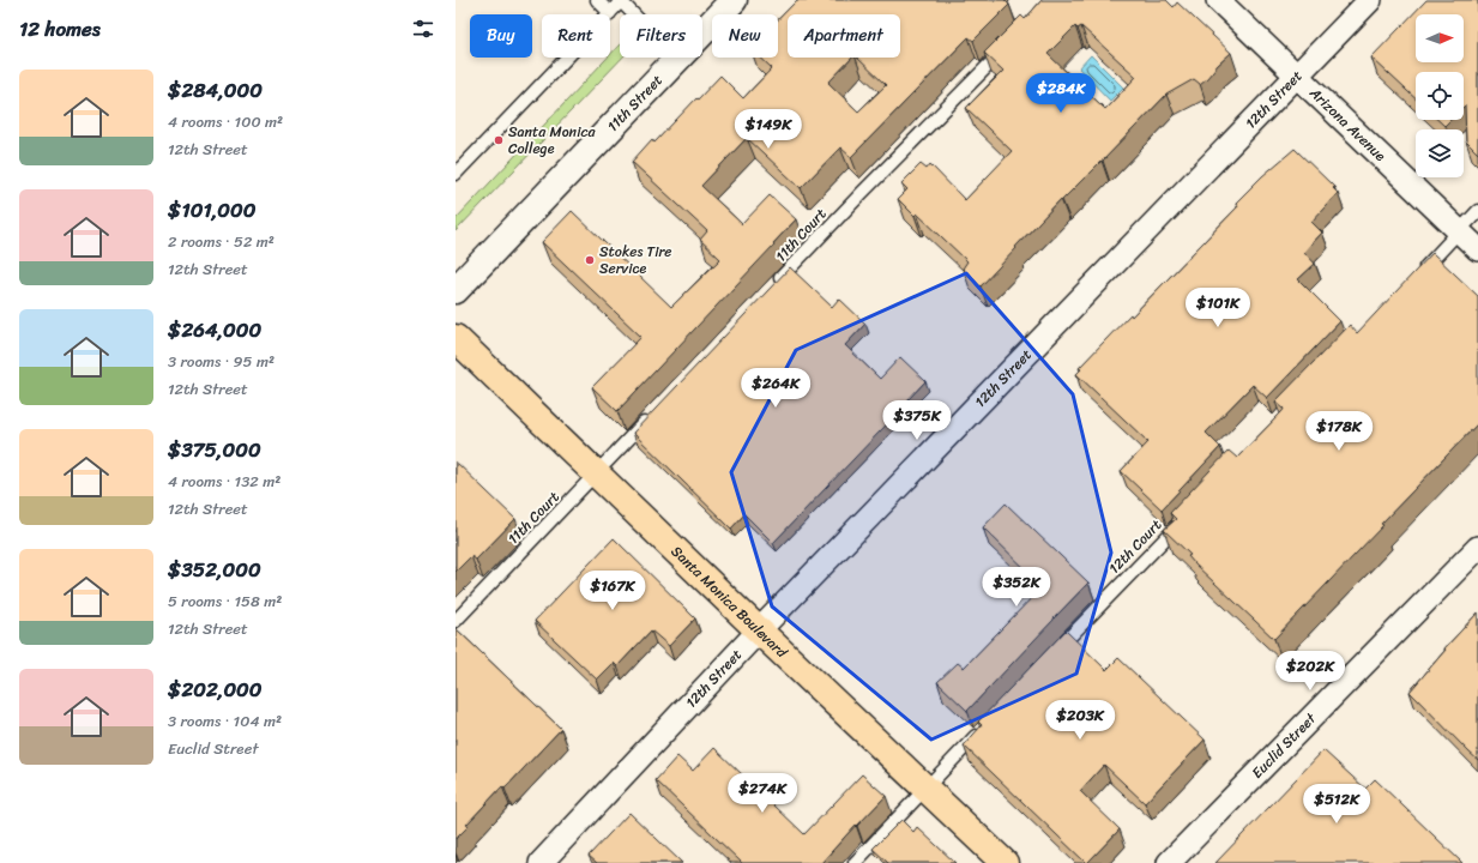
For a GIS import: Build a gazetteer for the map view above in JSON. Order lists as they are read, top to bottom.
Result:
{
  "streets": {
    "main road": ["Santa Monica Boulevard"],
    "street": [
      "12th Street",
      "11th Street",
      "Arizona Avenue",
      "Euclid Street"
    ],
    "lane": ["11th Court", "12th Court"]
  },
  "crossings": [
    ["12th Street", "Arizona Avenue"],
    ["12th Street", "Santa Monica Boulevard"],
    ["11th Court", "Santa Monica Boulevard"]
  ],
  "places": ["Santa Monica College", "Stokes Tire Service"],
  "north": "right",
  "page": {
    "heading": "12 homes",
    "chip": [
      "Buy",
      "Rent",
      "Filters",
      "New",
      "Apartment"
    ],
    "list": [
      {
        "name": "$284,000",
        "note": "4 rooms · 100 m² · 12th Street"
      },
      {
        "name": "$101,000",
        "note": "2 rooms · 52 m² · 12th Street"
      },
      {
        "name": "$264,000",
        "note": "3 rooms · 95 m² · 12th Street"
      },
      {
        "name": "$375,000",
        "note": "4 rooms · 132 m² · 12th Street"
      },
      {
        "name": "$352,000",
        "note": "5 rooms · 158 m² · 12th Street"
      },
      {
        "name": "$202,000",
        "note": "3 rooms · 104 m² · Euclid Street"
      }
    ],
    "price": [
      "$284K",
      "$149K",
      "$101K",
      "$264K",
      "$375K",
      "$178K",
      "$352K",
      "$167K",
      "$202K",
      "$203K",
      "$274K",
      "$512K"
    ]
  }
}
